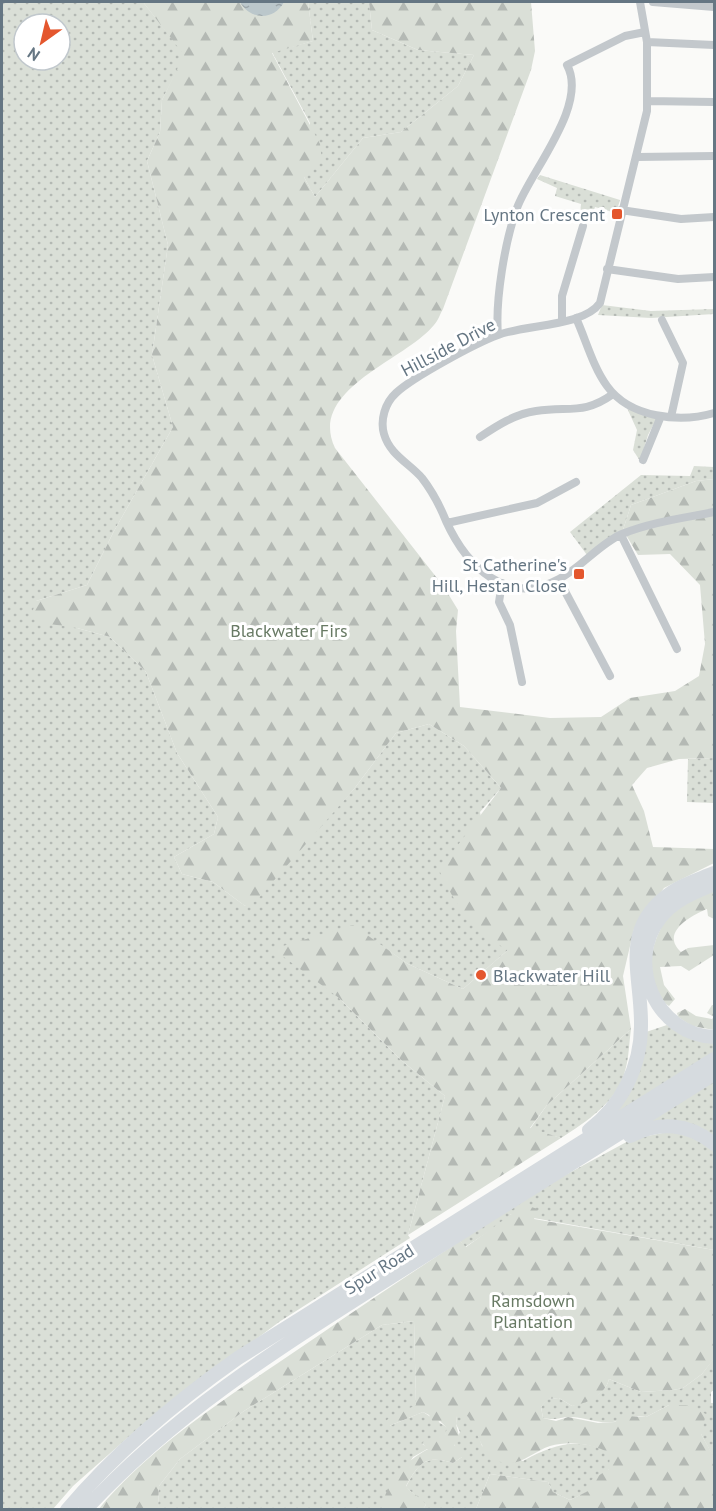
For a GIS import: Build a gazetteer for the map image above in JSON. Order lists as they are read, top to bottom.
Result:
{
  "streets": {
    "highway": ["Spur Road"],
    "street": ["Hillside Drive"]
  },
  "parks": ["Blackwater Firs", "Ramsdown Plantation"],
  "places": {
    "transit": ["Lynton Crescent", "St Catherine's Hill, Hestan Close"],
    "other": ["Blackwater Hill"]
  },
  "north": "bottom left"
}
